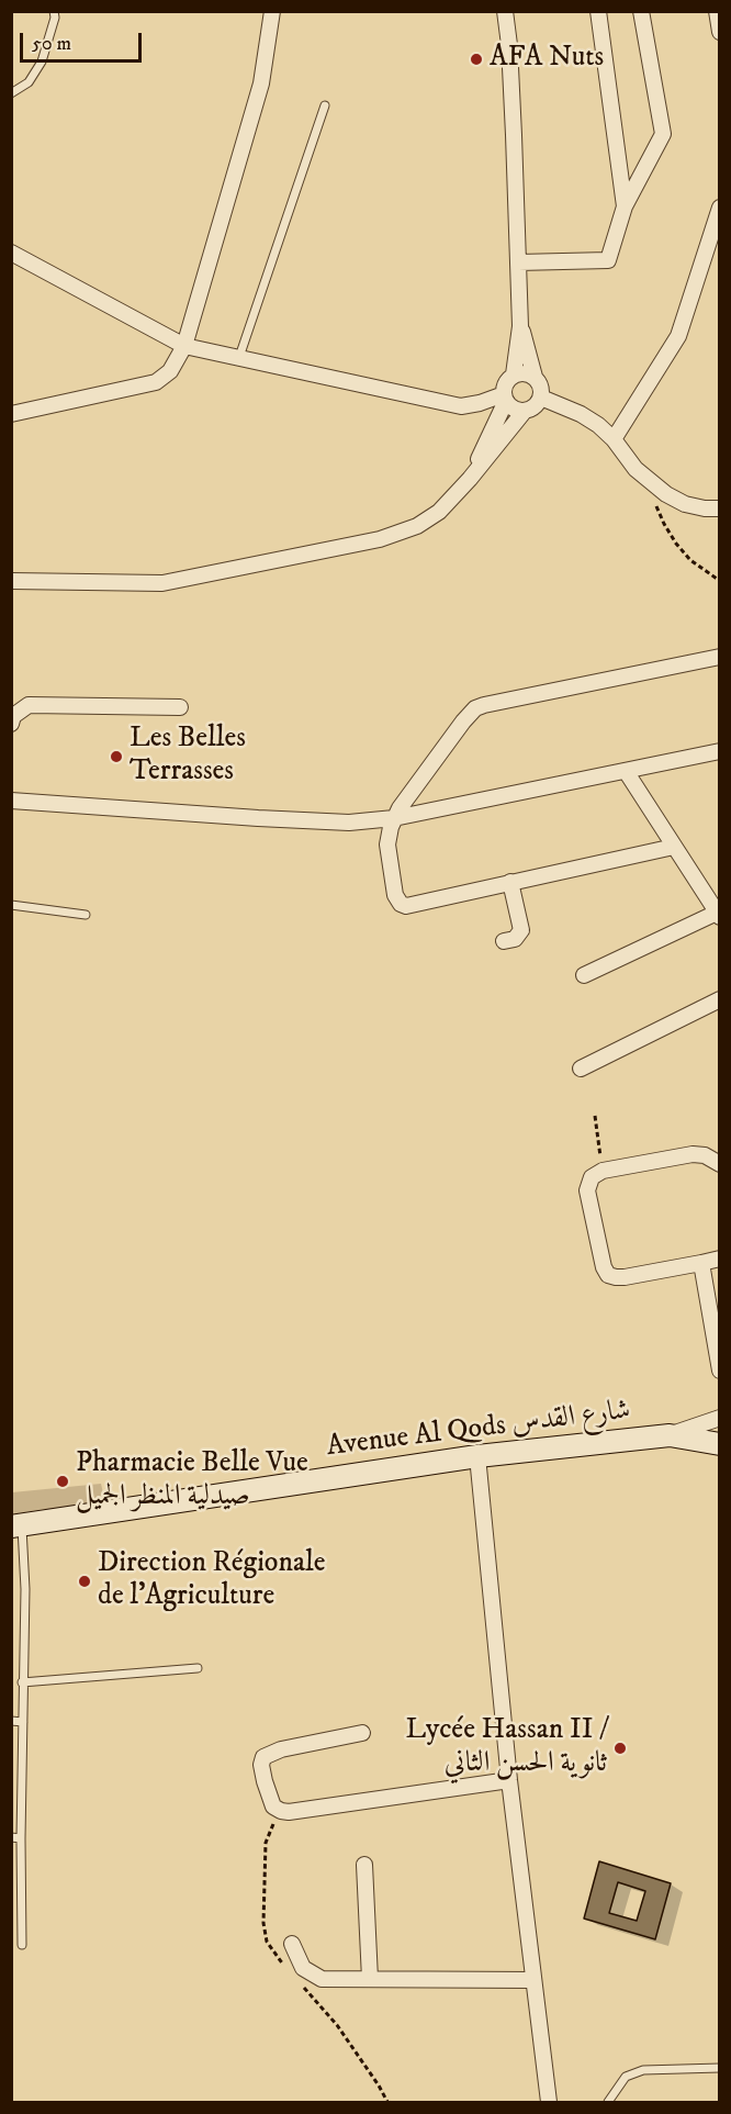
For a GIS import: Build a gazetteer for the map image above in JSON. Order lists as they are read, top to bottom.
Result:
{
  "streets": {
    "street": ["Avenue Al Qods شارع القدس"]
  },
  "places": [
    "AFA Nuts",
    "Les Belles Terrasses",
    "Pharmacie Belle Vue صيدلية المنظر الجميل",
    "Direction Régionale de l'Agriculture",
    "Lycée Hassan II / ثانوية الحسن الثاني"
  ],
  "scale_bar": "50 m"
}
